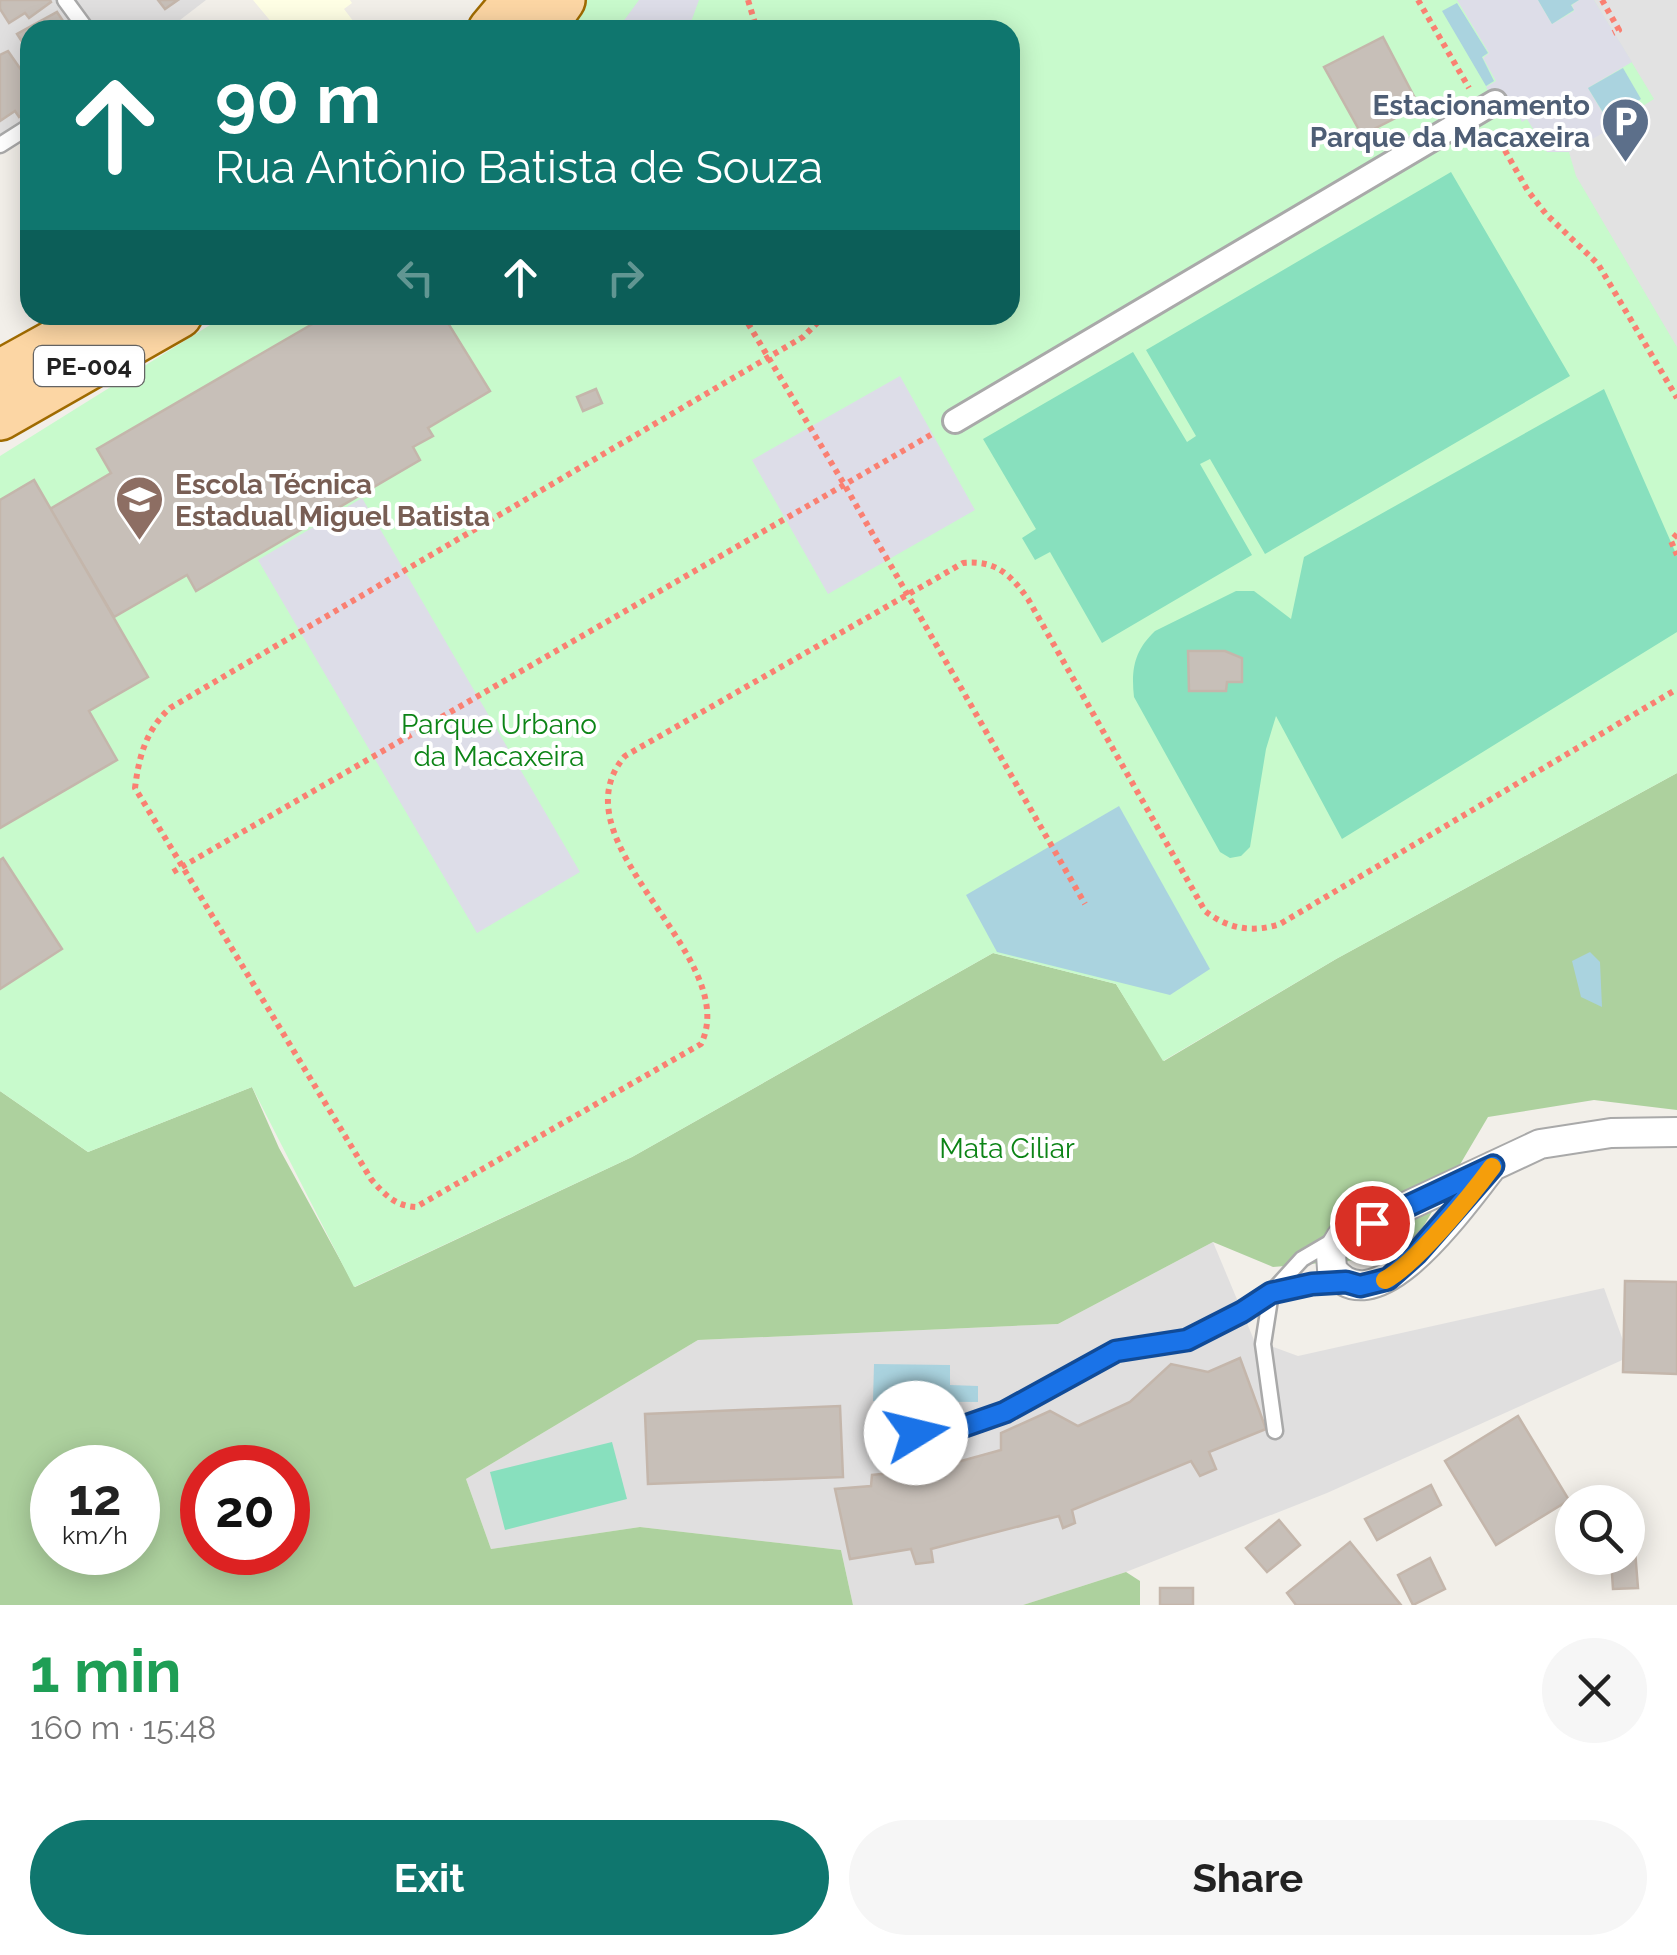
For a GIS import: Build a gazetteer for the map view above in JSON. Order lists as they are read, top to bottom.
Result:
{
  "streets": {
    "main road": ["PE-004"]
  },
  "parks": ["Parque Urbano da Macaxeira", "Mata Ciliar"],
  "places": {
    "parking": ["Estacionamento Parque da Macaxeira"],
    "school or university": ["Escola Técnica Estadual Miguel Batista"]
  },
  "page": {
    "turn": ["90 m", "Rua Antônio Batista de Souza"],
    "speed": "12 km/h",
    "limit": "20",
    "heading": ["1 min", "160 m · 15:48"],
    "buttons": ["Exit", "Share"]
  }
}
